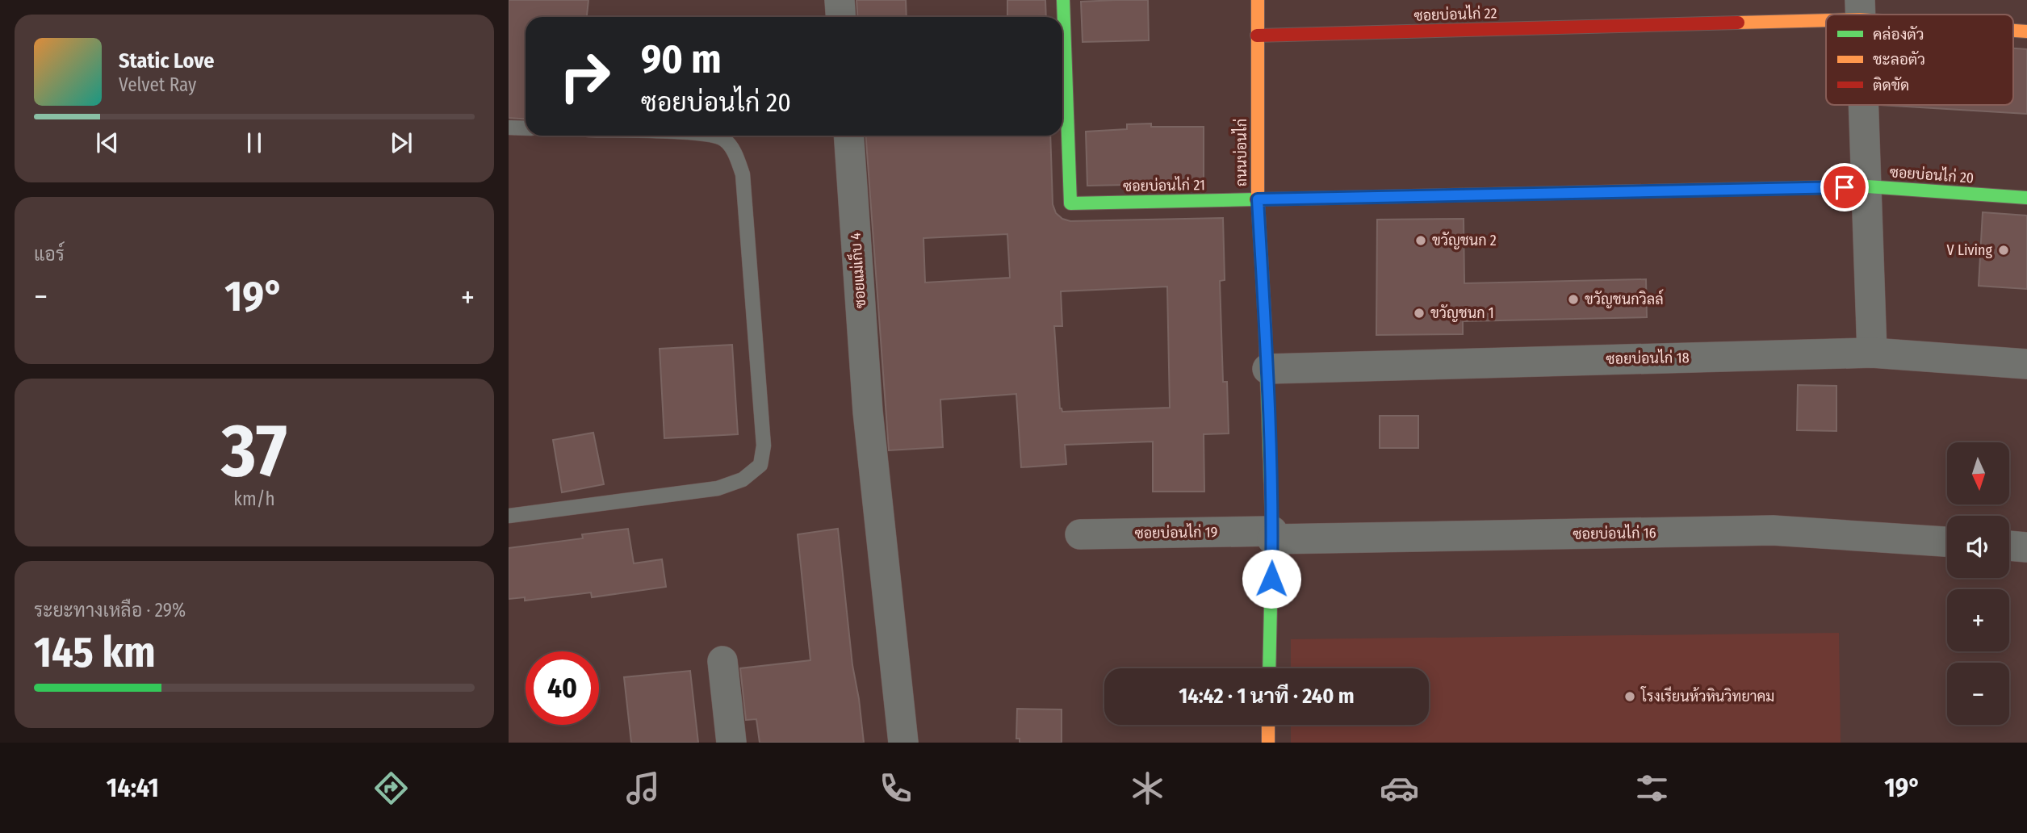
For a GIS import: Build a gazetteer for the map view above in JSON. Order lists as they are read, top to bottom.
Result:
{
  "streets": {
    "street": [
      "ซอยบ่อนไก่ 22",
      "ถนนบ่อนไก่",
      "ซอยบ่อนไก่ 20",
      "ซอยบ่อนไก่ 21",
      "ซอยแม่เก็บ 4",
      "ซอยบ่อนไก่ 18",
      "ซอยบ่อนไก่ 19",
      "ซอยบ่อนไก่ 16"
    ]
  },
  "crossings": [
    ["ซอยบ่อนไก่ 22", "ถนนบ่อนไก่"],
    ["ถนนบ่อนไก่", "ซอยบ่อนไก่ 20"],
    ["ถนนบ่อนไก่", "ซอยบ่อนไก่ 21"],
    ["ถนนบ่อนไก่", "ซอยบ่อนไก่ 18"],
    ["ถนนบ่อนไก่", "ซอยบ่อนไก่ 19"],
    ["ถนนบ่อนไก่", "ซอยบ่อนไก่ 16"],
    ["ซอยบ่อนไก่ 20", "ซอยบ่อนไก่ 21"],
    ["ซอยบ่อนไก่ 19", "ซอยบ่อนไก่ 16"]
  ],
  "places": [
    "ขวัญชนก 2",
    "V Living",
    "ขวัญชนกวิลล์",
    "ขวัญชนก 1",
    "โรงเรียนห้วหินวิทยาคม"
  ],
  "legend": ["คล่องตัว", "ชะลอตัว", "ติดขัด"],
  "north": "bottom",
  "page": {
    "turn": ["90 m", "ซอยบ่อนไก่ 20"],
    "song": ["Static Love", "Velvet Ray"],
    "tile": [
      "แอร์",
      ["37", "km/h"],
      ["ระยะทางเหลือ · 29%", "145 km"]
    ],
    "heat": ["−", "19°", "+"],
    "map_buttons": ["+", "−"],
    "limit": "40",
    "trip": "14:42 · 1 นาที · 240 m",
    "tabs": ["14:41", "19°"]
  }
}
